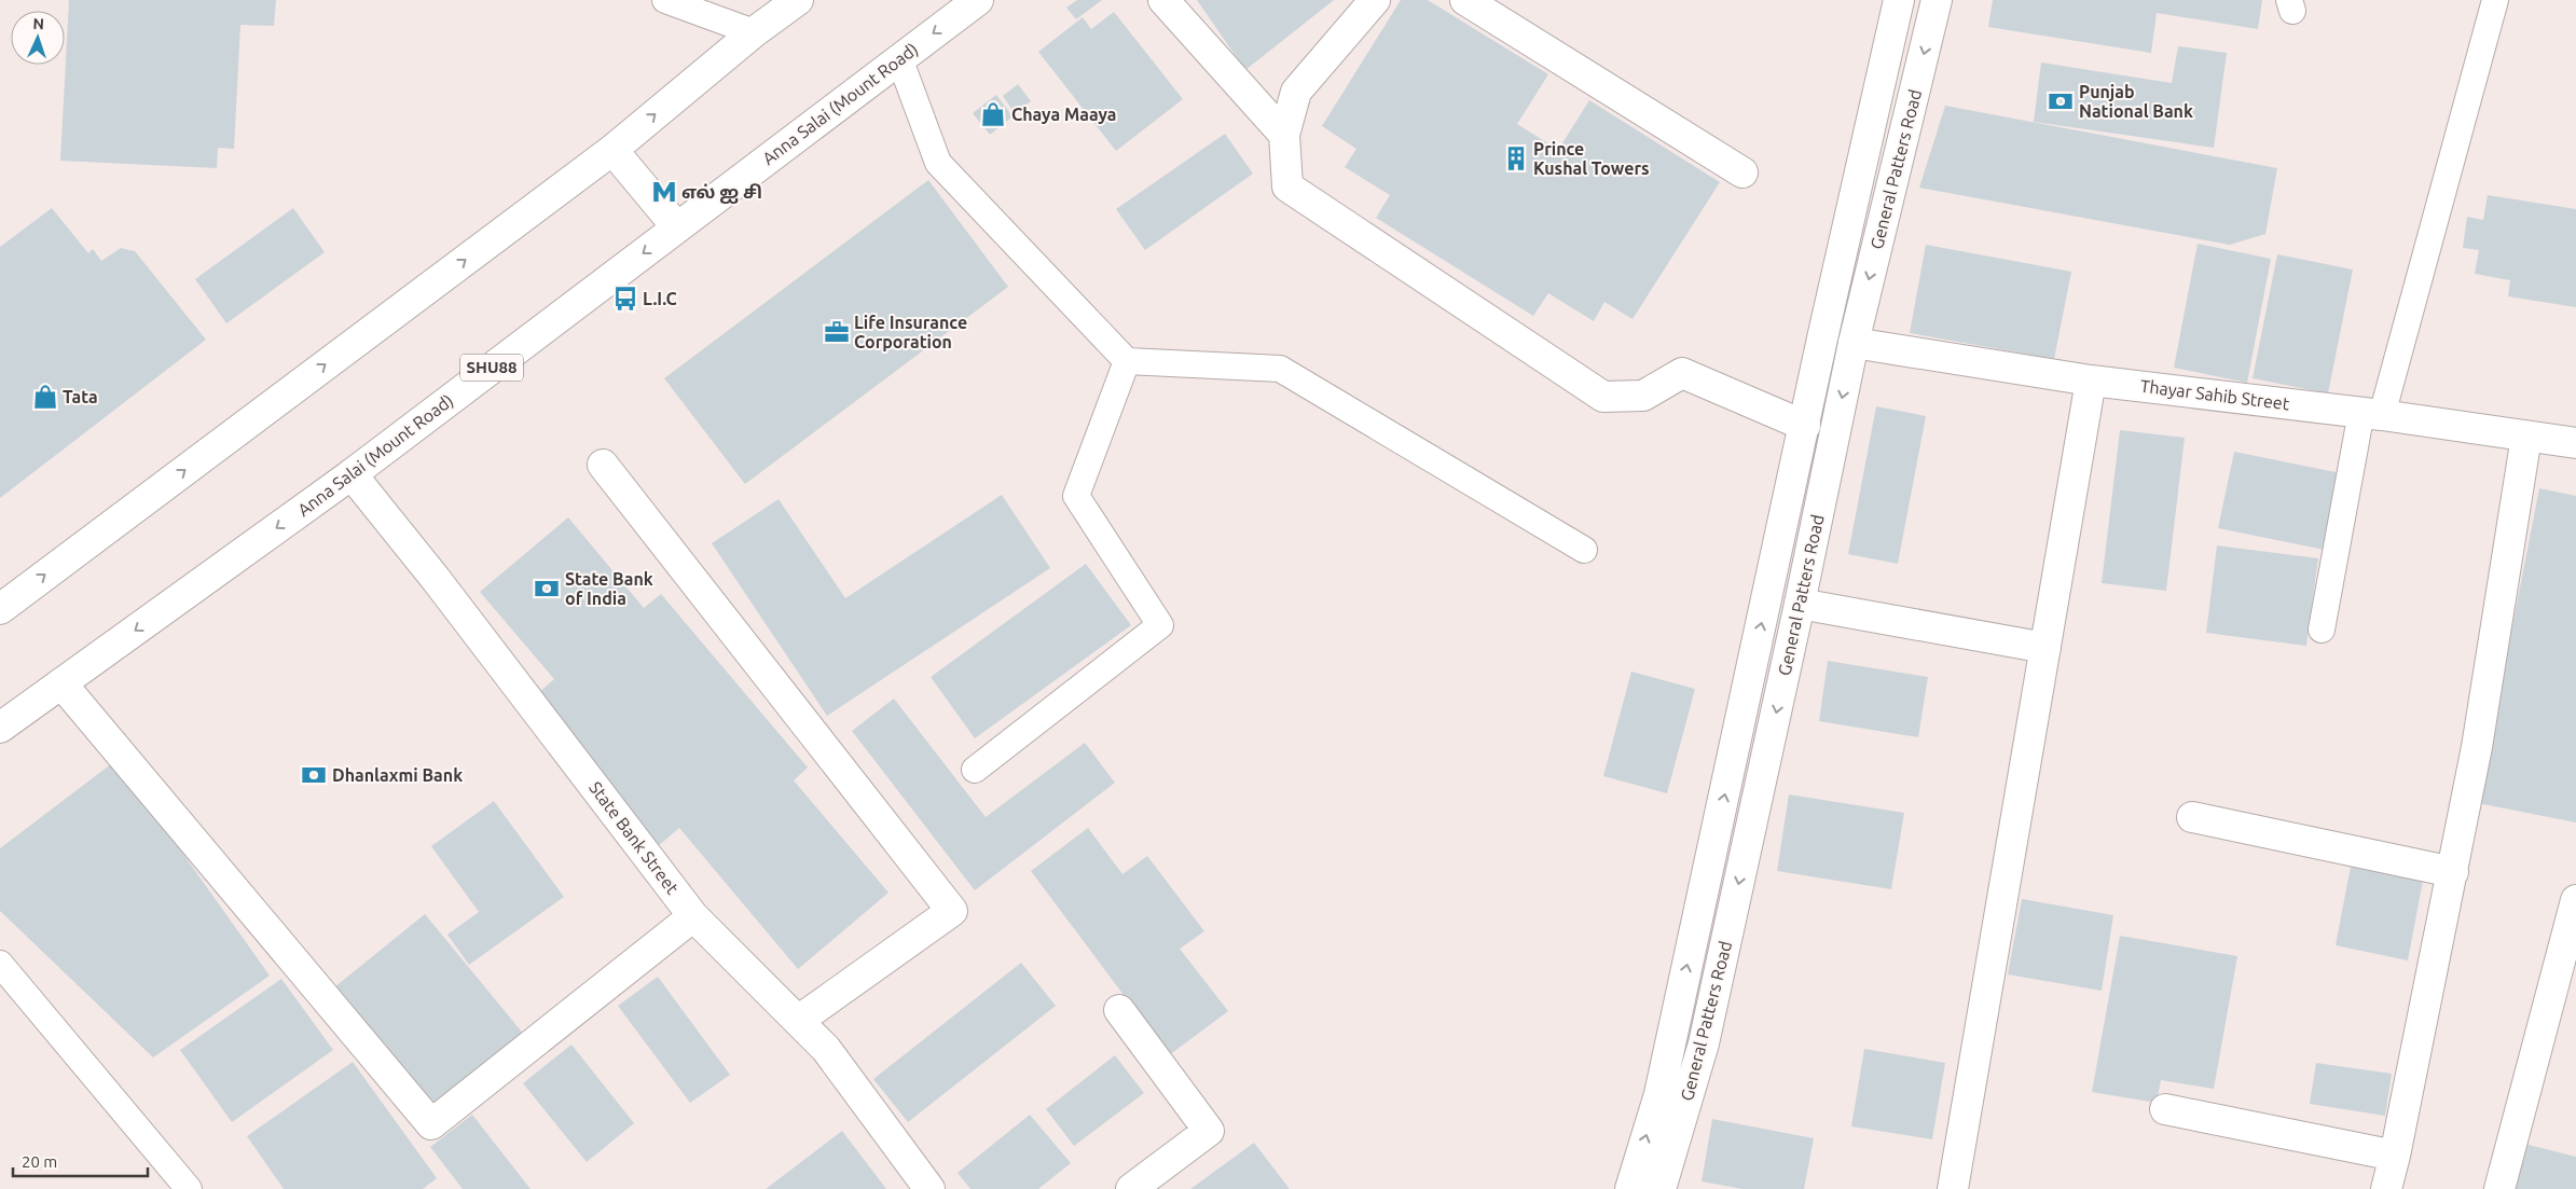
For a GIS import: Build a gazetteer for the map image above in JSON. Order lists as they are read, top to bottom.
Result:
{
  "streets": {
    "street": [
      "Anna Salai (Mount Road)",
      "General Patters Road",
      "SHU88",
      "Thayar Sahib Street",
      "State Bank Street"
    ]
  },
  "crossings": [
    ["Anna Salai (Mount Road)", "State Bank Street"],
    ["General Patters Road", "Thayar Sahib Street"]
  ],
  "places": {
    "bank": ["Punjab National Bank", "State Bank of India", "Dhanlaxmi Bank"],
    "shop": ["Chaya Maaya", "Tata"],
    "building": ["Prince Kushal Towers"],
    "metro station": ["எல் ஐ சி"],
    "bus stop": ["L.I.C"],
    "office": ["Life Insurance Corporation"]
  },
  "scale_bar": "20 m",
  "north": "top"
}
